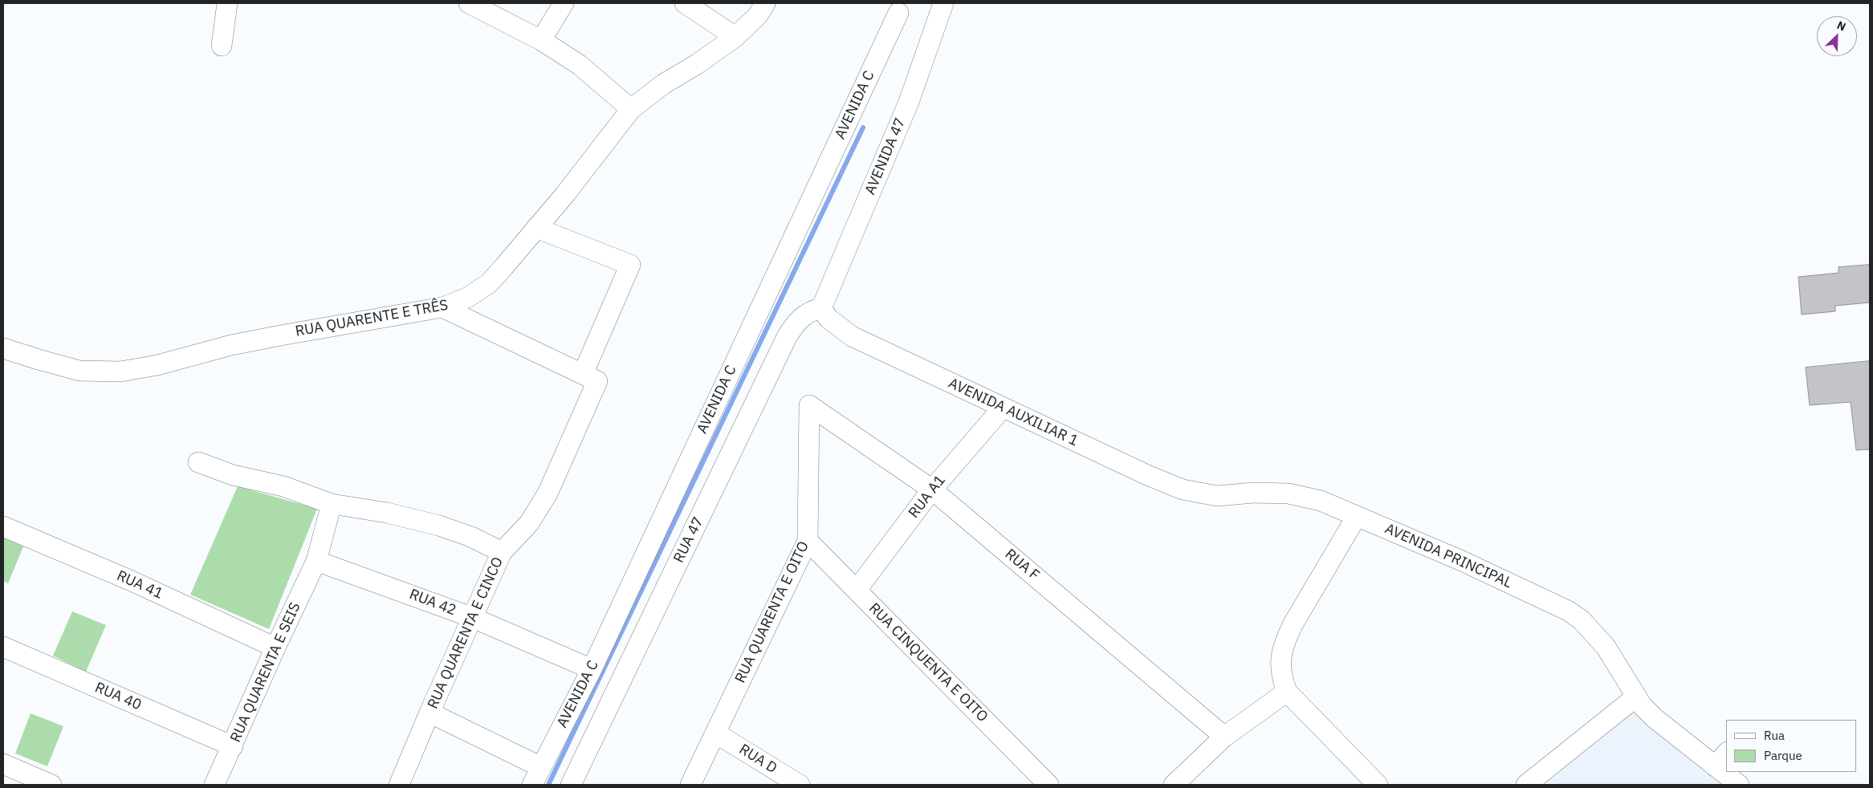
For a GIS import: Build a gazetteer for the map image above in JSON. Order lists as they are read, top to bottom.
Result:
{
  "streets": {
    "street": [
      "AVENIDA C",
      "AVENIDA 47",
      "RUA QUARENTE E TRÊS",
      "AVENIDA AUXILIAR 1",
      "RUA A1",
      "RUA 47",
      "AVENIDA PRINCIPAL",
      "RUA F",
      "RUA 41",
      "RUA 42",
      "RUA QUARENTA E OITO",
      "RUA QUARENTA E CINCO",
      "RUA CINQUENTA E OITO",
      "RUA QUARENTA E SEIS",
      "RUA 40",
      "RUA D"
    ]
  },
  "crossings": [
    ["AVENIDA C", "RUA 42"],
    ["AVENIDA 47", "AVENIDA AUXILIAR 1"],
    ["AVENIDA 47", "RUA 47"],
    ["RUA QUARENTE E TRÊS", "RUA QUARENTA E CINCO"],
    ["AVENIDA AUXILIAR 1", "RUA A1"],
    ["AVENIDA AUXILIAR 1", "RUA 47"],
    ["AVENIDA AUXILIAR 1", "AVENIDA PRINCIPAL"],
    ["RUA A1", "RUA F"],
    ["RUA A1", "RUA CINQUENTA E OITO"],
    ["RUA F", "RUA QUARENTA E OITO"],
    ["RUA 41", "RUA QUARENTA E SEIS"],
    ["RUA 42", "RUA QUARENTA E CINCO"],
    ["RUA 42", "RUA QUARENTA E SEIS"],
    ["RUA QUARENTA E OITO", "RUA CINQUENTA E OITO"],
    ["RUA QUARENTA E OITO", "RUA D"],
    ["RUA QUARENTA E SEIS", "RUA 40"]
  ],
  "legend": ["Rua", "Parque"],
  "north": "top right"
}
